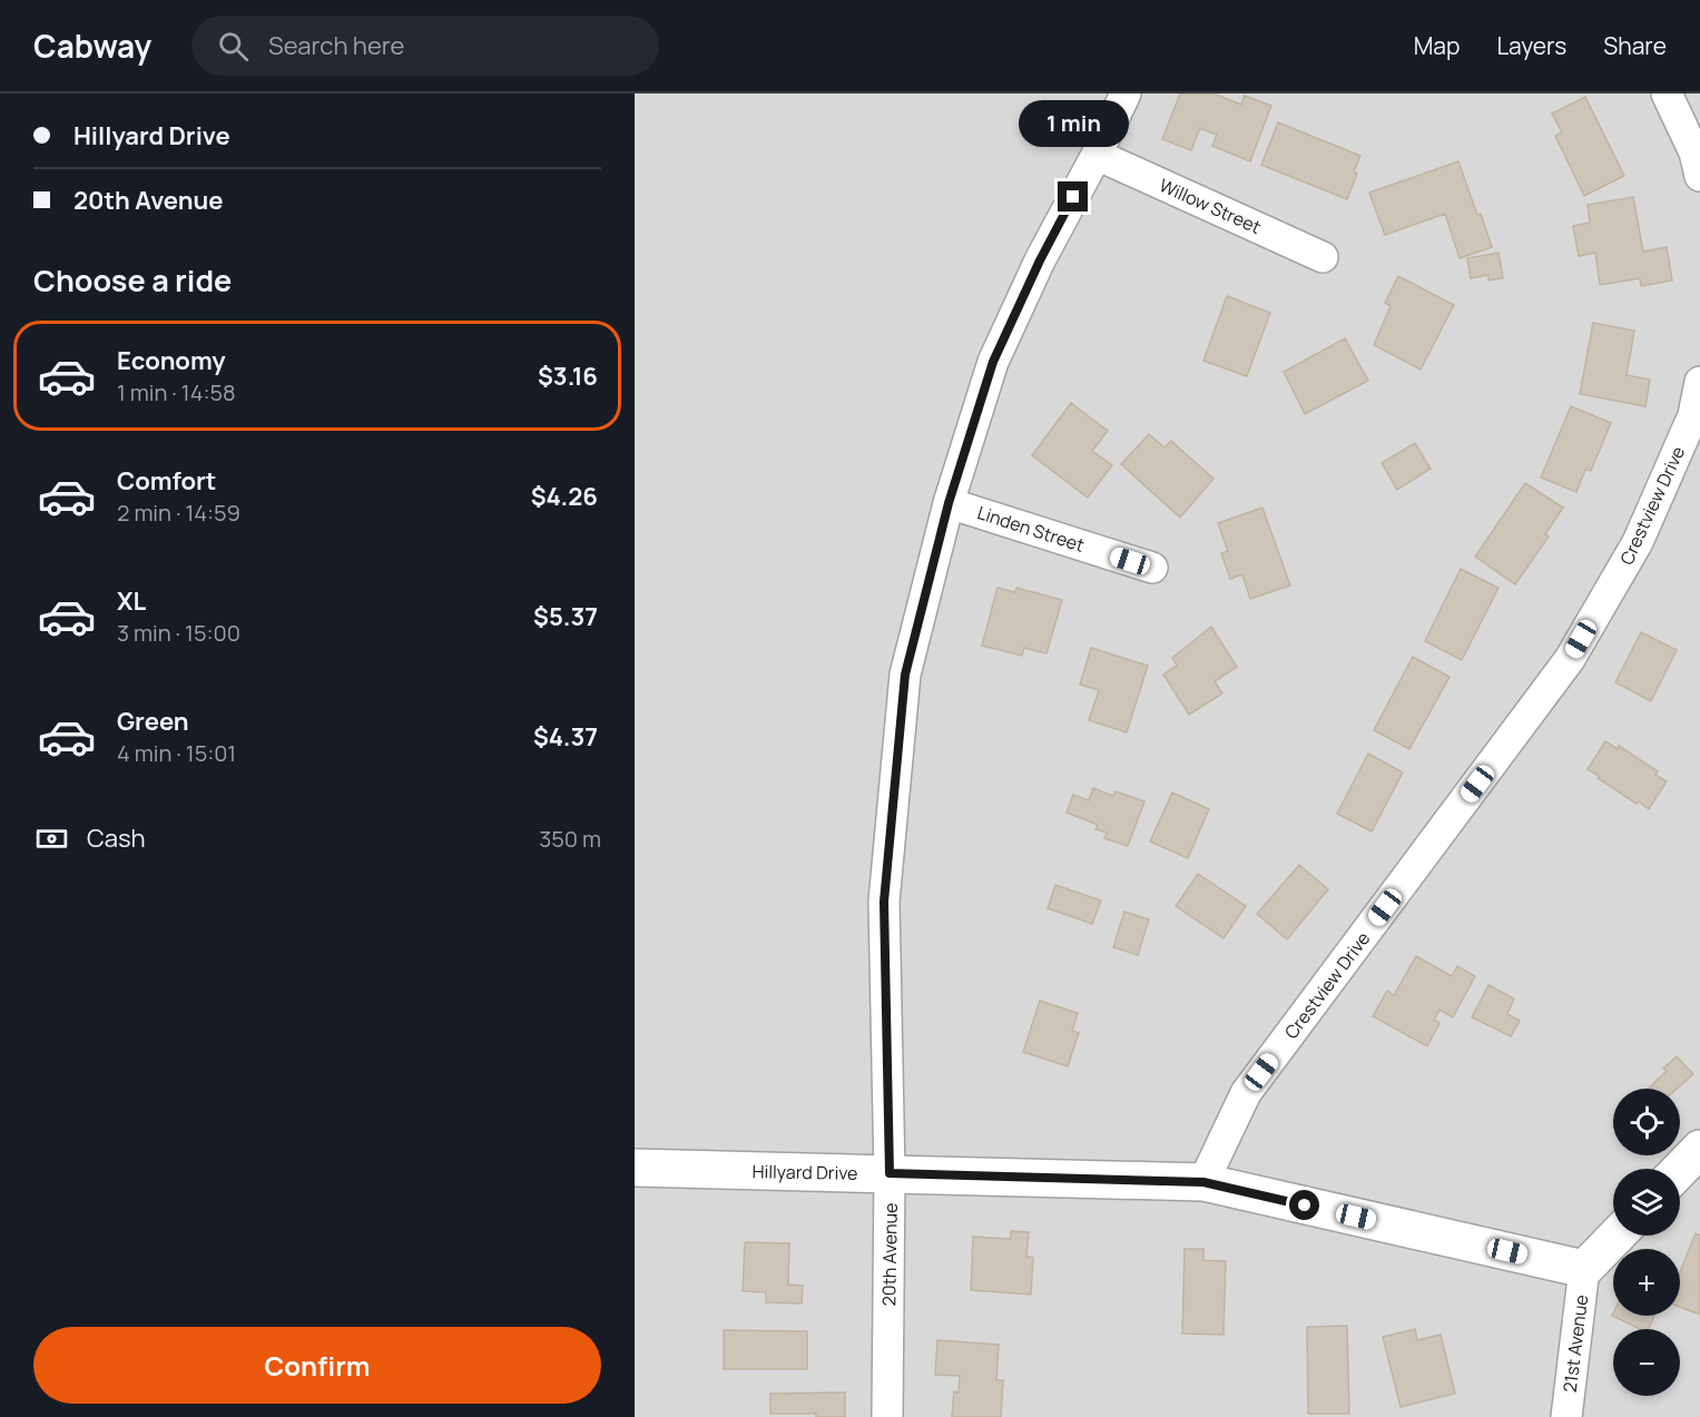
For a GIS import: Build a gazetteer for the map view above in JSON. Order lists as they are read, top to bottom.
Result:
{
  "streets": {
    "street": [
      "Willow Street",
      "Crestview Drive",
      "Linden Street",
      "Hillyard Drive",
      "20th Avenue",
      "21st Avenue"
    ]
  },
  "crossings": [
    ["Willow Street", "20th Avenue"],
    ["Crestview Drive", "Hillyard Drive"],
    ["Linden Street", "20th Avenue"],
    ["Hillyard Drive", "20th Avenue"],
    ["Hillyard Drive", "21st Avenue"]
  ],
  "page": {
    "header": "Cabway",
    "search": "Search here",
    "nav": ["Map", "Layers", "Share"],
    "banner": ["Hillyard Drive", "20th Avenue"],
    "bubble": "1 min",
    "heading": "Choose a ride",
    "list": [
      {
        "name": "Economy",
        "note": "1 min · 14:58",
        "value": "$3.16"
      },
      {
        "name": "Comfort",
        "note": "2 min · 14:59",
        "value": "$4.26"
      },
      {
        "name": "XL",
        "note": "3 min · 15:00",
        "value": "$5.37"
      },
      {
        "name": "Green",
        "note": "4 min · 15:01",
        "value": "$4.37"
      }
    ],
    "pay": ["Cash", "350 m"],
    "map_buttons": ["+", "−"],
    "buttons": "Confirm"
  }
}
